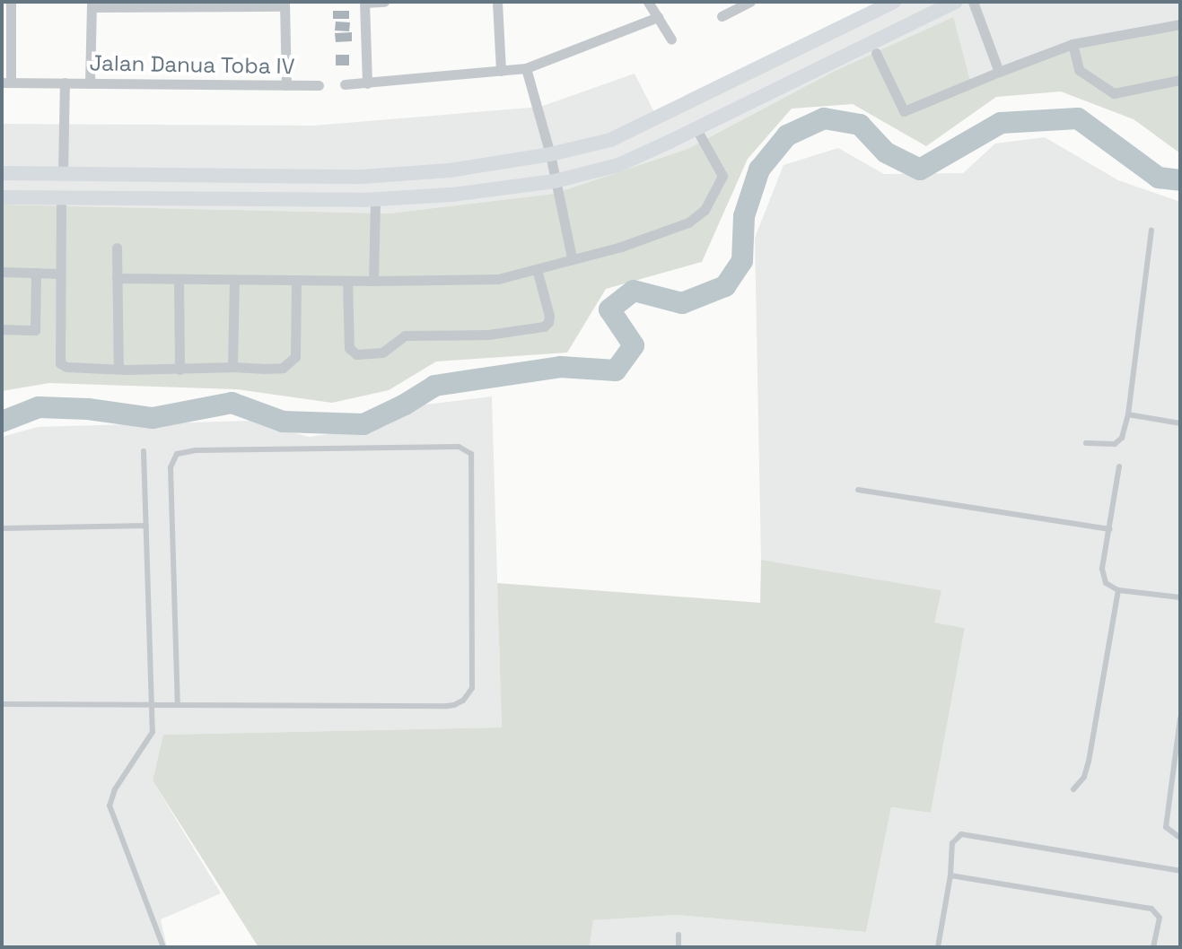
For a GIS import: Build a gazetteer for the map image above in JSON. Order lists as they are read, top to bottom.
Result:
{
  "streets": {
    "street": ["Jalan Danua Toba IV"]
  }
}
